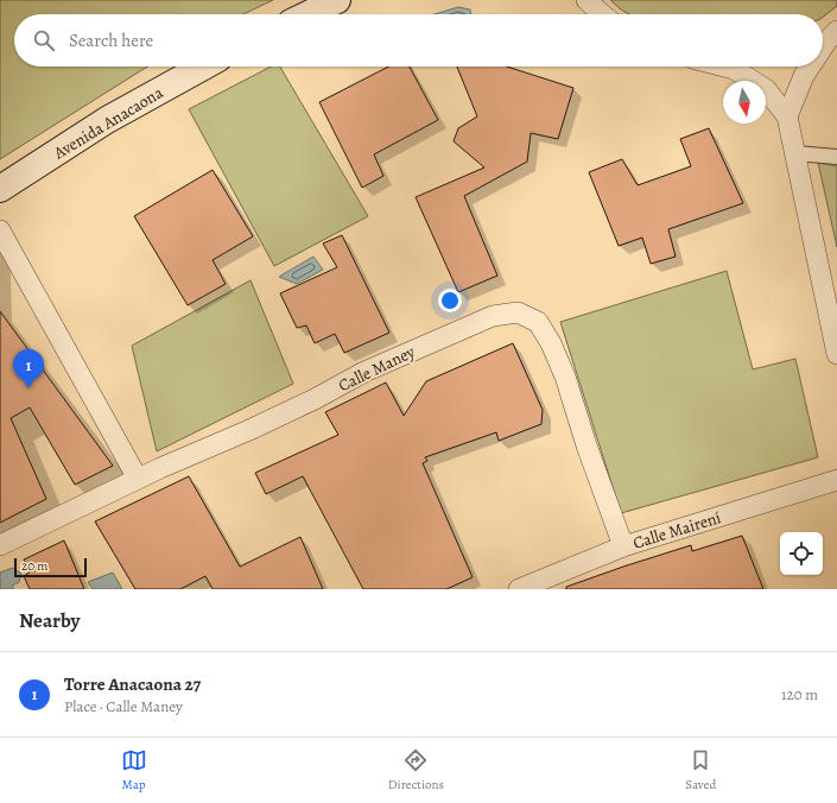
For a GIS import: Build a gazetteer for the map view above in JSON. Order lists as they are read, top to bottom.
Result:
{
  "streets": {
    "main road": ["Avenida Anacaona"],
    "street": ["Calle Maney", "Calle Mairení"]
  },
  "crossings": [
    ["Calle Maney", "Calle Mairení"]
  ],
  "scale_bar": "20 m",
  "north": "bottom",
  "page": {
    "search": "Search here",
    "pins": "1",
    "scale": "20 m",
    "heading": "Nearby",
    "list": [
      {
        "mark": "1",
        "name": "Torre Anacaona 27",
        "note": "Place · Calle Maney",
        "value": "120 m"
      }
    ],
    "nav": ["Map", "Directions", "Saved"]
  }
}
